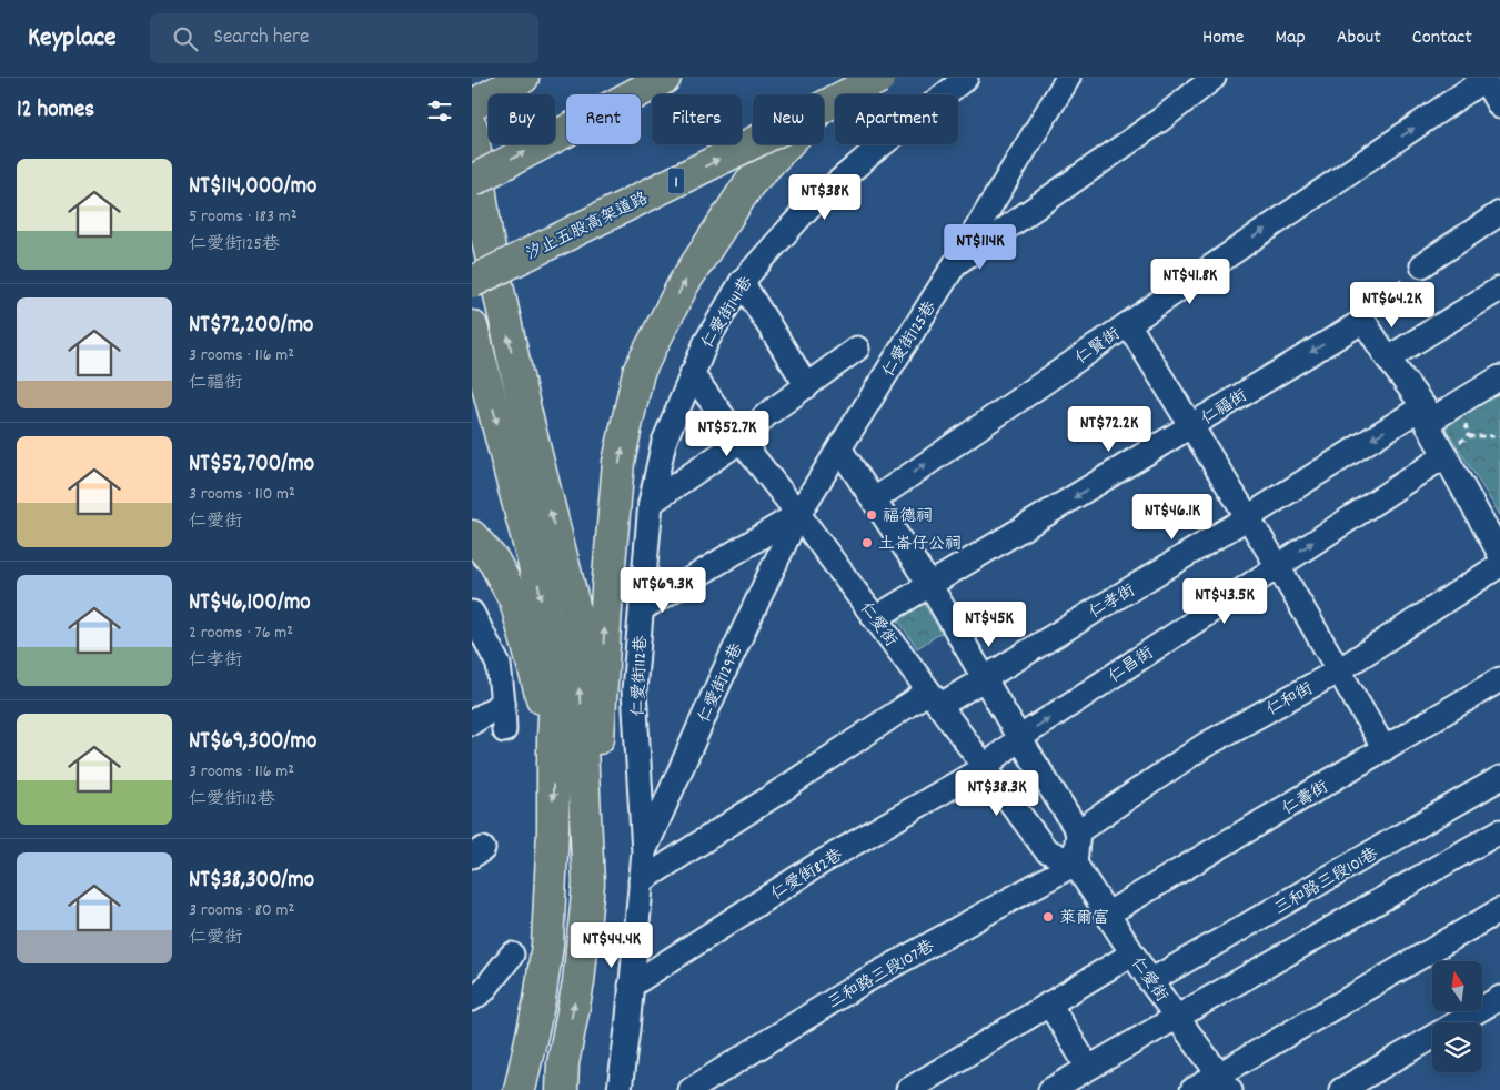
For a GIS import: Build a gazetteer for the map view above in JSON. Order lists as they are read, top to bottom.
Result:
{
  "streets": {
    "highway": ["1", "汐止五股高架道路"],
    "street": [
      "仁愛街141巷",
      "仁愛街125巷",
      "仁賢街",
      "仁福街",
      "仁孝街",
      "仁愛街",
      "仁昌街",
      "仁愛街112巷",
      "仁愛街129巷",
      "仁和街",
      "仁壽街",
      "仁愛街82巷",
      "三和路三段101巷",
      "三和路三段107巷"
    ]
  },
  "crossings": [
    ["仁愛街141巷", "仁愛街"],
    ["仁愛街141巷", "仁愛街112巷"],
    ["仁愛街125巷", "仁愛街"],
    ["仁愛街125巷", "仁愛街129巷"],
    ["仁福街", "仁愛街"],
    ["仁孝街", "仁愛街"],
    ["仁愛街", "仁昌街"],
    ["仁愛街", "仁愛街112巷"],
    ["仁愛街", "仁愛街129巷"],
    ["仁愛街", "仁壽街"],
    ["仁愛街", "仁愛街82巷"],
    ["仁愛街", "三和路三段101巷"],
    ["仁愛街", "三和路三段107巷"],
    ["仁昌街", "仁愛街82巷"],
    ["仁愛街112巷", "仁愛街129巷"]
  ],
  "one_way": ["仁福街", "仁昌街"],
  "places": ["福德祠", "土崙仔公祠", "萊爾富"],
  "north": "top",
  "page": {
    "header": "Keyplace",
    "search": "Search here",
    "nav": [
      "Home",
      "Map",
      "About",
      "Contact"
    ],
    "heading": "12 homes",
    "chip": [
      "Buy",
      "Rent",
      "Filters",
      "New",
      "Apartment"
    ],
    "list": [
      {
        "name": "NT$114,000/mo",
        "note": "5 rooms · 183 m² · 仁愛街125巷"
      },
      {
        "name": "NT$72,200/mo",
        "note": "3 rooms · 116 m² · 仁福街"
      },
      {
        "name": "NT$52,700/mo",
        "note": "3 rooms · 110 m² · 仁愛街"
      },
      {
        "name": "NT$46,100/mo",
        "note": "2 rooms · 76 m² · 仁孝街"
      },
      {
        "name": "NT$69,300/mo",
        "note": "3 rooms · 116 m² · 仁愛街112巷"
      },
      {
        "name": "NT$38,300/mo",
        "note": "3 rooms · 80 m² · 仁愛街"
      }
    ],
    "price": [
      "NT$38K",
      "NT$114K",
      "NT$41.8K",
      "NT$64.2K",
      "NT$72.2K",
      "NT$52.7K",
      "NT$46.1K",
      "NT$69.3K",
      "NT$43.5K",
      "NT$45K",
      "NT$38.3K",
      "NT$44.4K"
    ]
  }
}
